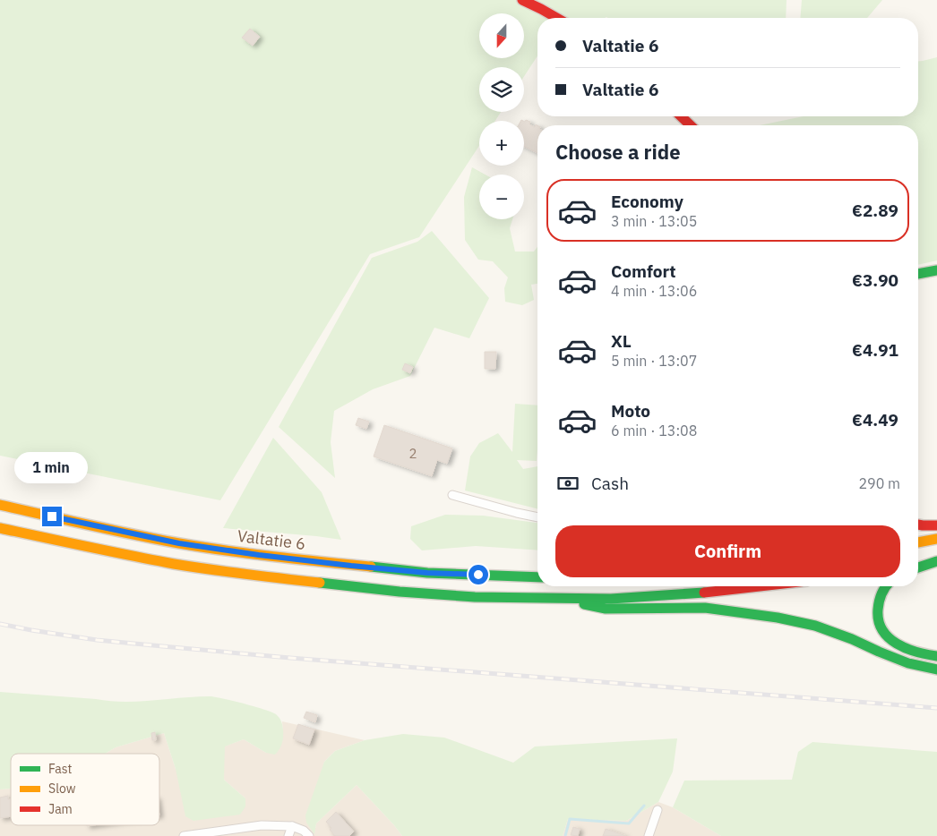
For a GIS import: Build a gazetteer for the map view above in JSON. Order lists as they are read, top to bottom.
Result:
{
  "streets": {
    "main road": ["Valtatie 6"]
  },
  "house_numbers": ["2"],
  "legend": ["Fast", "Slow", "Jam"],
  "north": "bottom",
  "page": {
    "map_buttons": ["+", "−"],
    "banner": ["Valtatie 6", "Valtatie 6"],
    "heading": "Choose a ride",
    "list": [
      {
        "name": "Economy",
        "note": "3 min · 13:05",
        "value": "€2.89"
      },
      {
        "name": "Comfort",
        "note": "4 min · 13:06",
        "value": "€3.90"
      },
      {
        "name": "XL",
        "note": "5 min · 13:07",
        "value": "€4.91"
      },
      {
        "name": "Moto",
        "note": "6 min · 13:08",
        "value": "€4.49"
      }
    ],
    "bubble": "1 min",
    "pay": ["Cash", "290 m"],
    "buttons": "Confirm"
  }
}
